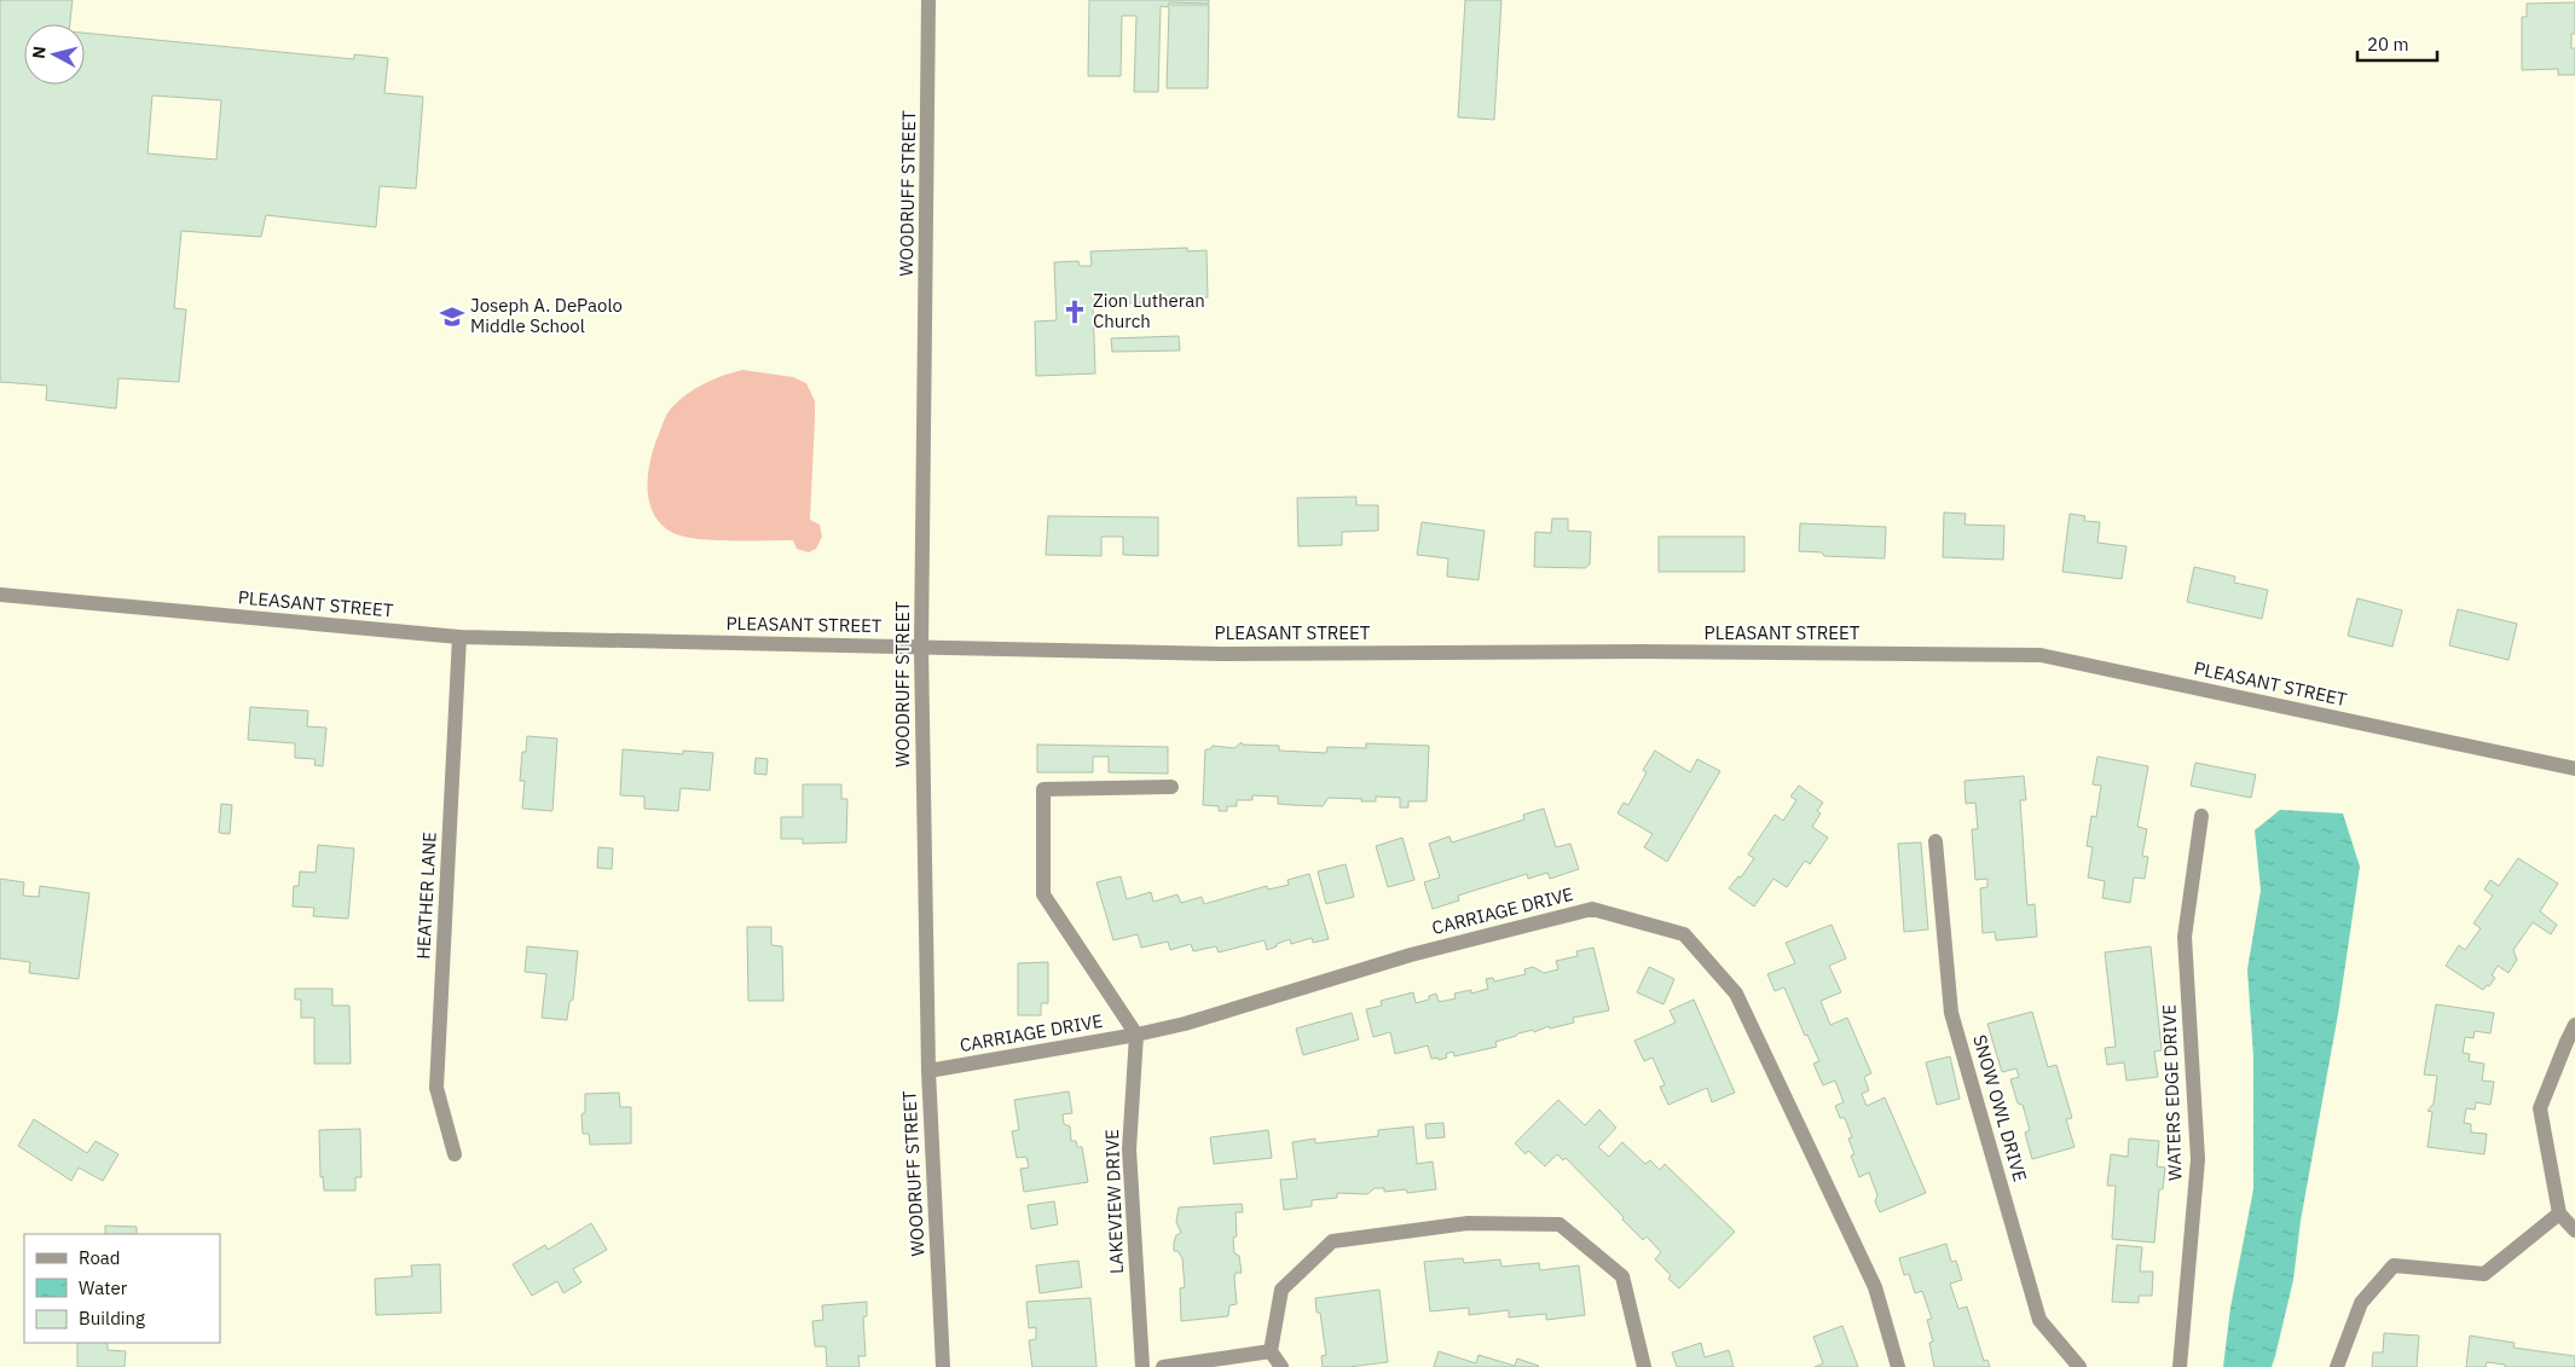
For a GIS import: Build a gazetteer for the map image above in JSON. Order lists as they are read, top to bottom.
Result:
{
  "streets": {
    "street": [
      "WOODRUFF STREET",
      "PLEASANT STREET",
      "HEATHER LANE",
      "CARRIAGE DRIVE",
      "WATERS EDGE DRIVE",
      "SNOW OWL DRIVE",
      "LAKEVIEW DRIVE"
    ]
  },
  "crossings": [
    ["WOODRUFF STREET", "PLEASANT STREET"],
    ["WOODRUFF STREET", "CARRIAGE DRIVE"],
    ["PLEASANT STREET", "HEATHER LANE"],
    ["CARRIAGE DRIVE", "LAKEVIEW DRIVE"]
  ],
  "places": {
    "church": ["Zion Lutheran Church"],
    "school or university": ["Joseph A. DePaolo Middle School"]
  },
  "legend": ["Road", "Water", "Building"],
  "scale_bar": "20 m",
  "north": "left"
}
